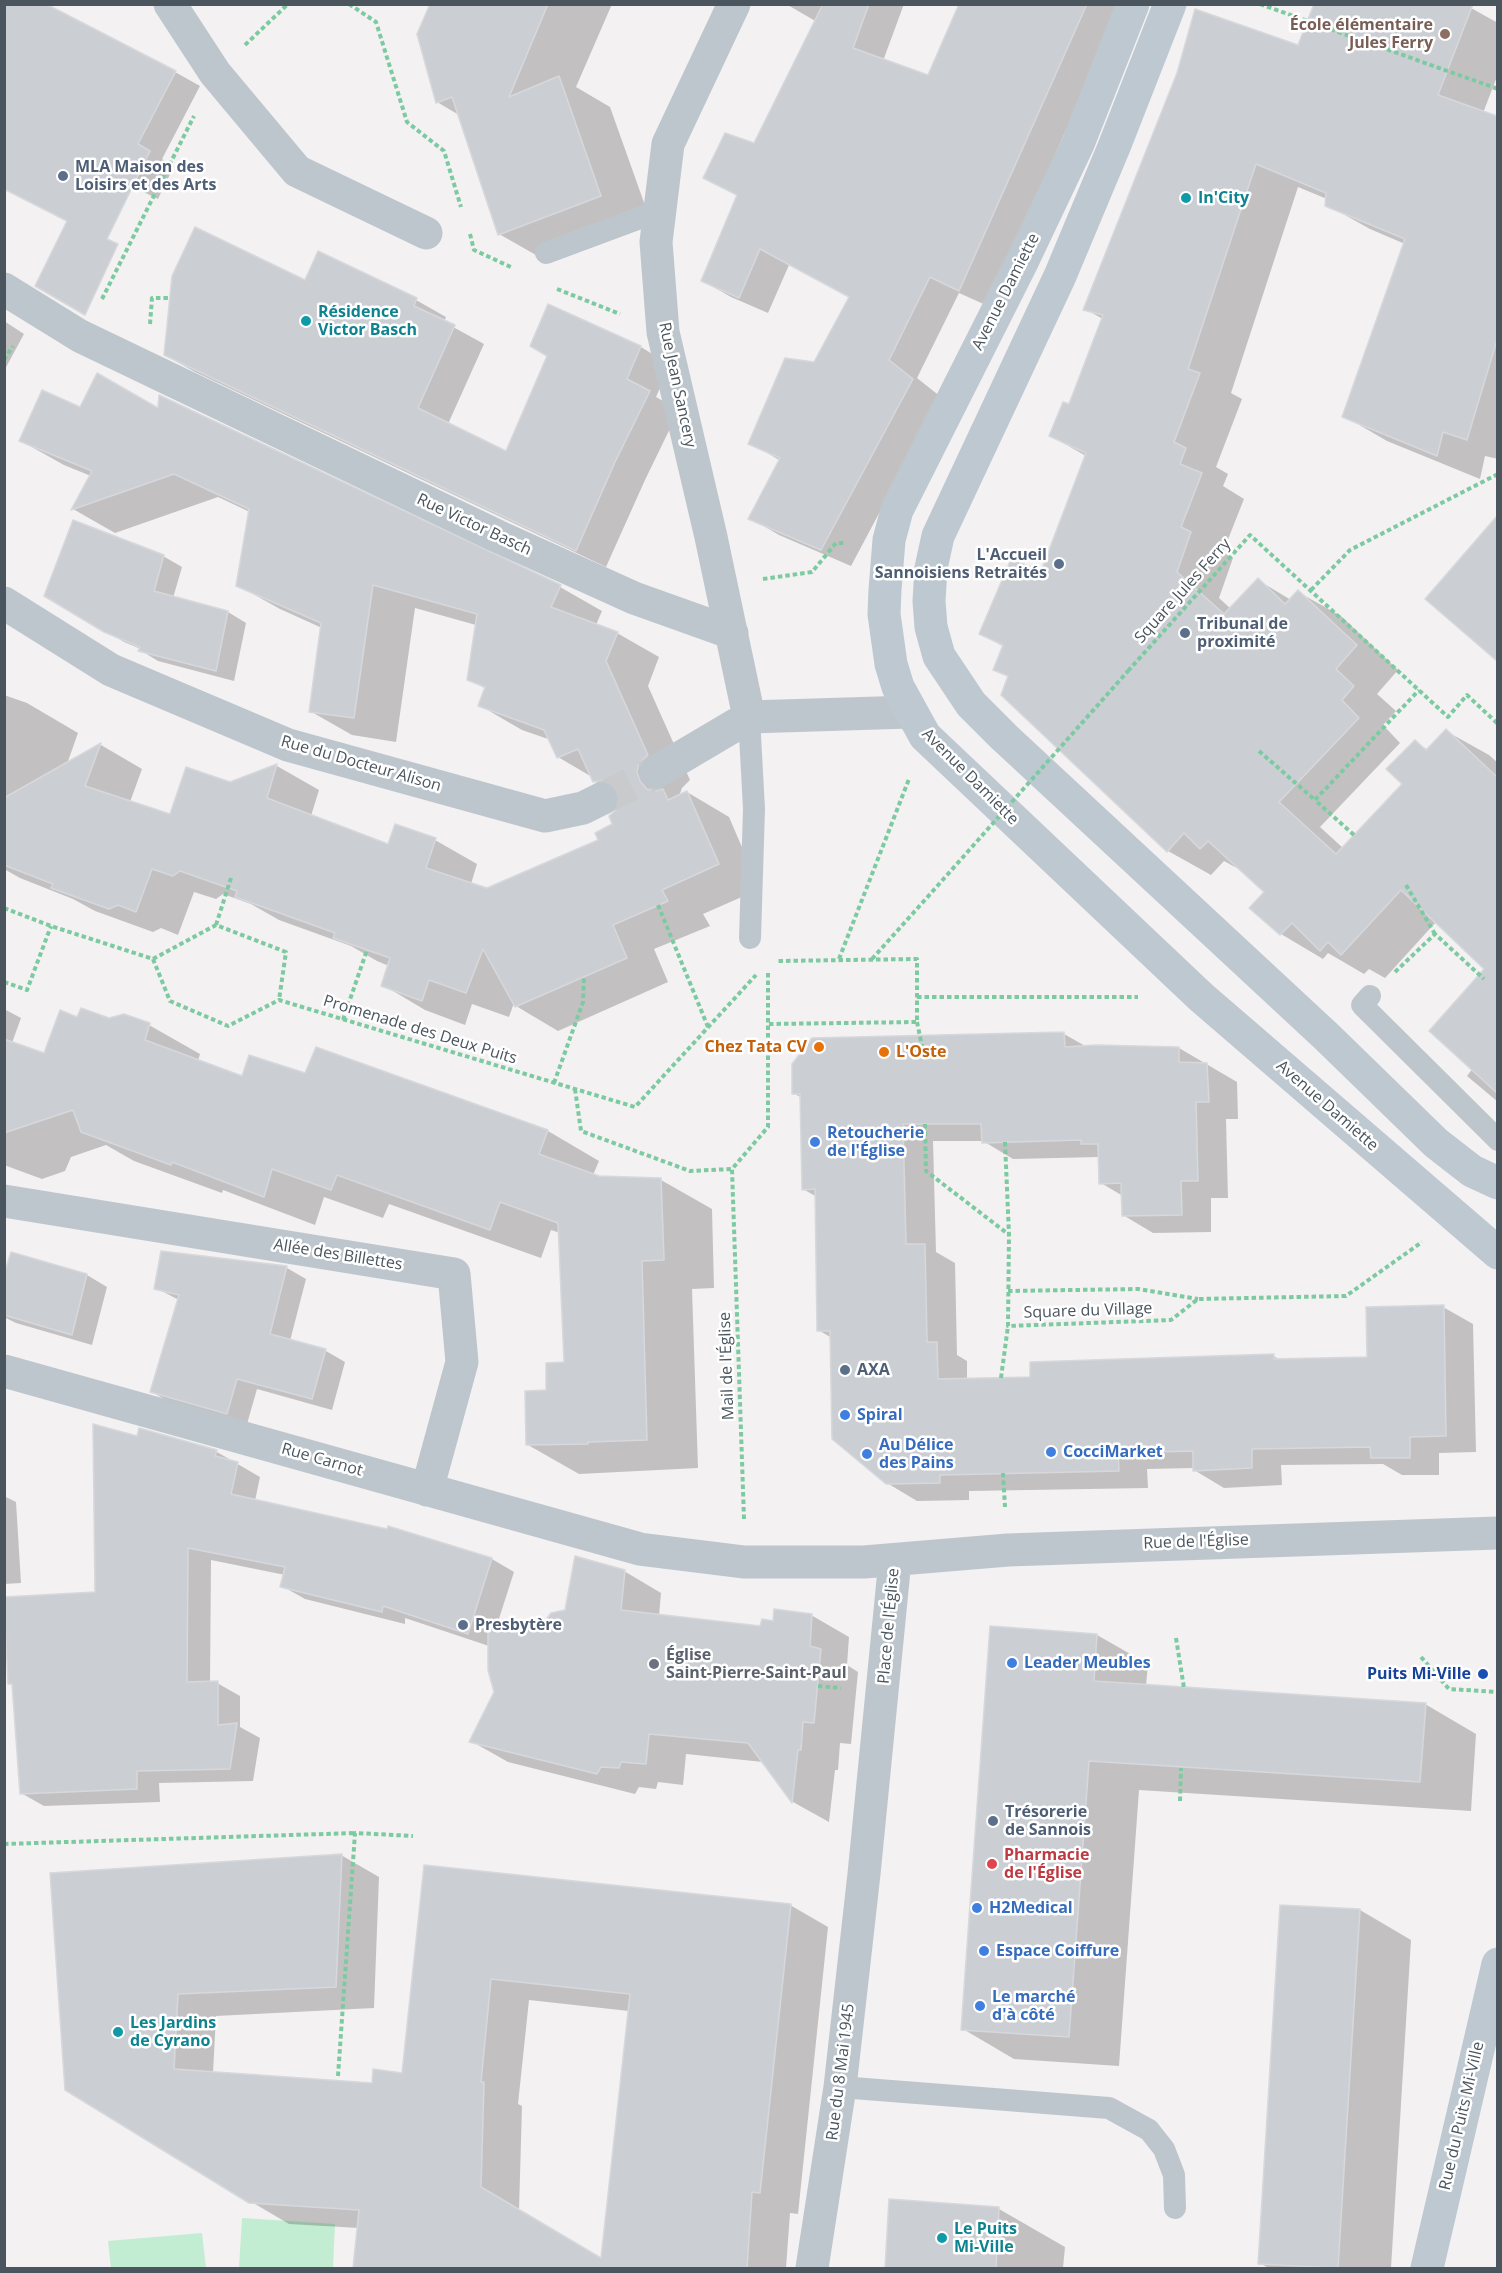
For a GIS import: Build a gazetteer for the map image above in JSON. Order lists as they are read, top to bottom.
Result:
{
  "streets": {
    "main road": ["Avenue Damiette", "Rue du Puits Mi-Ville"],
    "street": [
      "Rue Jean Sancery",
      "Rue Victor Basch",
      "Rue du Docteur Alison",
      "Allée des Billettes",
      "Rue Carnot",
      "Rue de l'Église",
      "Place de l'Église",
      "Rue du 8 Mai 1945"
    ],
    "path": [
      "Square Jules Ferry",
      "Promenade des Deux Puits",
      "Square du Village",
      "Mail de l'Église"
    ]
  },
  "crossings": [
    ["Avenue Damiette", "Square du Village"],
    ["Rue Jean Sancery", "Rue Victor Basch"],
    ["Allée des Billettes", "Rue Carnot"],
    ["Mail de l'Église", "Place de l'Église"],
    ["Rue Carnot", "Place de l'Église"],
    ["Rue de l'Église", "Place de l'Église"],
    ["Place de l'Église", "Rue du 8 Mai 1945"]
  ],
  "places": [
    "École élémentaire Jules Ferry",
    "MLA Maison des Loisirs et des Arts",
    "In'City",
    "Résidence Victor Basch",
    "L'Accueil Sannoisiens Retraités",
    "Tribunal de proximité",
    "Chez Tata CV",
    "L'Oste",
    "Retoucherie de l'Église",
    "AXA",
    "Spiral",
    "CocciMarket",
    "Au Délice des Pains",
    "Presbytère",
    "Leader Meubles",
    "Église Saint-Pierre-Saint-Paul",
    "Puits Mi-Ville",
    "Trésorerie de Sannois",
    "Pharmacie de l'Église",
    "H2Medical",
    "Espace Coiffure",
    "Le marché d'à côté",
    "Les Jardins de Cyrano",
    "Le Puits Mi-Ville"
  ]
}
